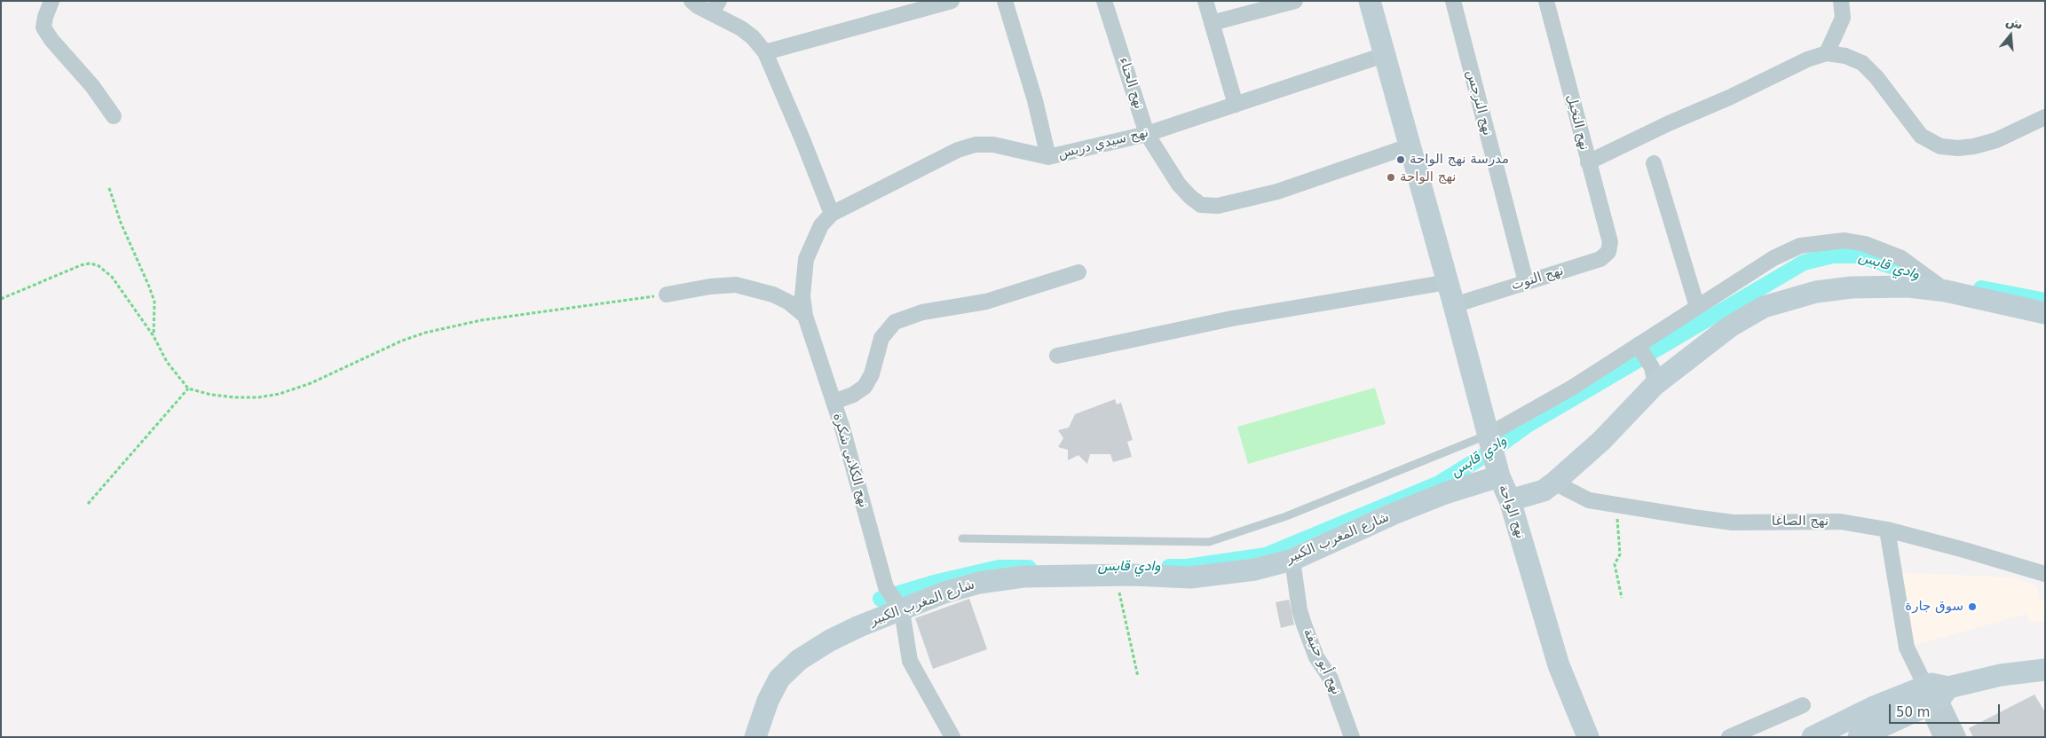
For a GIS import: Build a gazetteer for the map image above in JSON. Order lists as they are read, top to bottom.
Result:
{
  "streets": {
    "street": [
      "نهج الحناء",
      "نهج النرجس",
      "نهج النخيل",
      "نهج سيدي دريس",
      "نهج التوت",
      "نهج الكلاني شكرة",
      "نهج الواحة",
      "نهج الصاغا",
      "شارع المغرب الكبير",
      "نهج أبو حنيفة"
    ]
  },
  "crossings": [
    ["نهج الحناء", "نهج سيدي دريس"],
    ["نهج الحناء", "نهج الواحة"],
    ["نهج النرجس", "نهج التوت"],
    ["نهج النخيل", "نهج التوت"],
    ["نهج سيدي دريس", "نهج الكلاني شكرة"],
    ["نهج سيدي دريس", "نهج الواحة"],
    ["نهج التوت", "نهج الواحة"],
    ["نهج الكلاني شكرة", "شارع المغرب الكبير"],
    ["نهج الواحة", "شارع المغرب الكبير"],
    ["شارع المغرب الكبير", "نهج أبو حنيفة"]
  ],
  "water": ["وادي قابس"],
  "places": ["مدرسة نهج الواحة", "نهج الواحة", "سوق جارة"],
  "scale_bar": "50 m",
  "north": "top"
}
